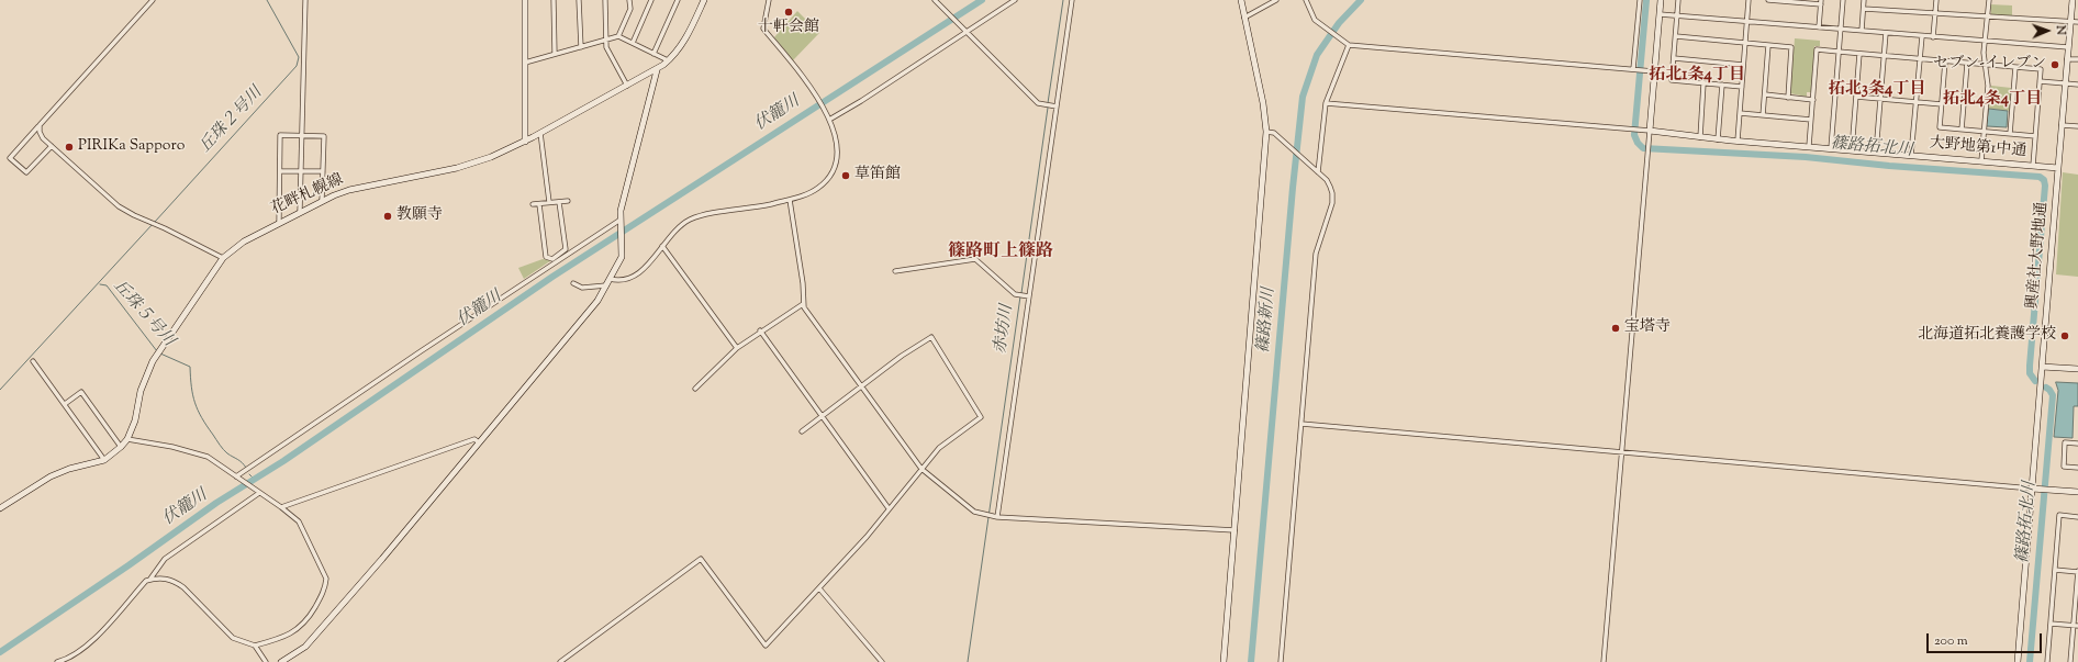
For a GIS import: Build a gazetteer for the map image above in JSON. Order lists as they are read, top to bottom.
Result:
{
  "streets": {
    "street": ["大野地第1中通", "花畔札幌線", "興産社大野地通"]
  },
  "crossings": [
    ["大野地第1中通", "興産社大野地通"]
  ],
  "districts": [
    "拓北1条4丁目",
    "拓北3条4丁目",
    "拓北4条4丁目",
    "篠路町上篠路"
  ],
  "water": [
    "伏籠川",
    "丘珠２号川",
    "篠路拓北川",
    "丘珠５号川",
    "篠路新川",
    "赤坊川"
  ],
  "places": [
    "十軒会館",
    "セブン-イレブン",
    "PIRIKa Sapporo",
    "草笛館",
    "教願寺",
    "宝塔寺",
    "北海道拓北養護学校"
  ],
  "scale_bar": "200 m",
  "north": "right"
}
